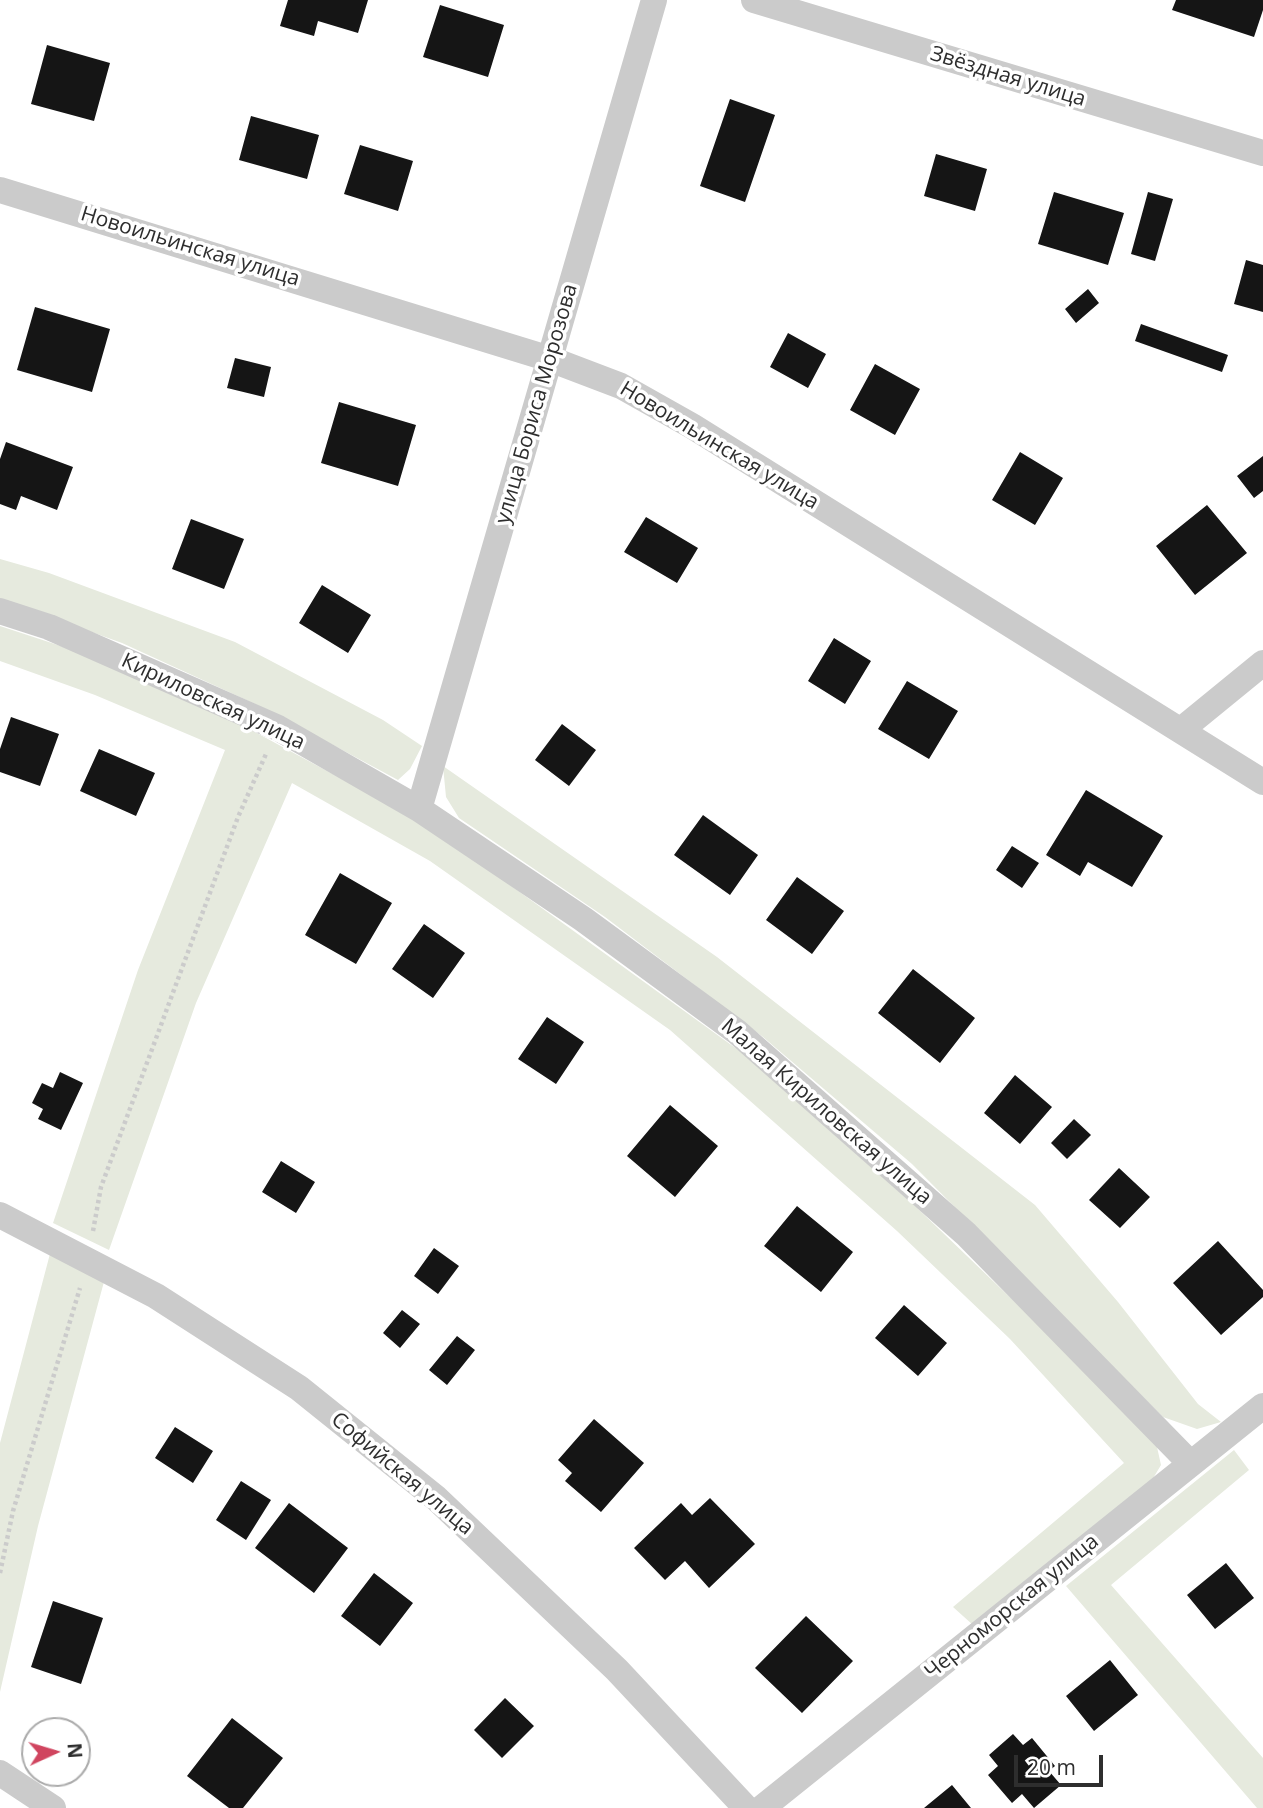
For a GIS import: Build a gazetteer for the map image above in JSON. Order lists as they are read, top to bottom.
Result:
{
  "streets": {
    "street": [
      "Звёздная улица",
      "Новоильинская улица",
      "улица Бориса Морозова",
      "Кириловская улица",
      "Малая Кириловская улица",
      "Софийская улица",
      "Черноморская улица"
    ]
  },
  "crossings": [
    ["Новоильинская улица", "улица Бориса Морозова"],
    ["улица Бориса Морозова", "Кириловская улица"],
    ["улица Бориса Морозова", "Малая Кириловская улица"],
    ["Кириловская улица", "Малая Кириловская улица"],
    ["Малая Кириловская улица", "Черноморская улица"]
  ],
  "scale_bar": "20 m",
  "north": "right"
}
